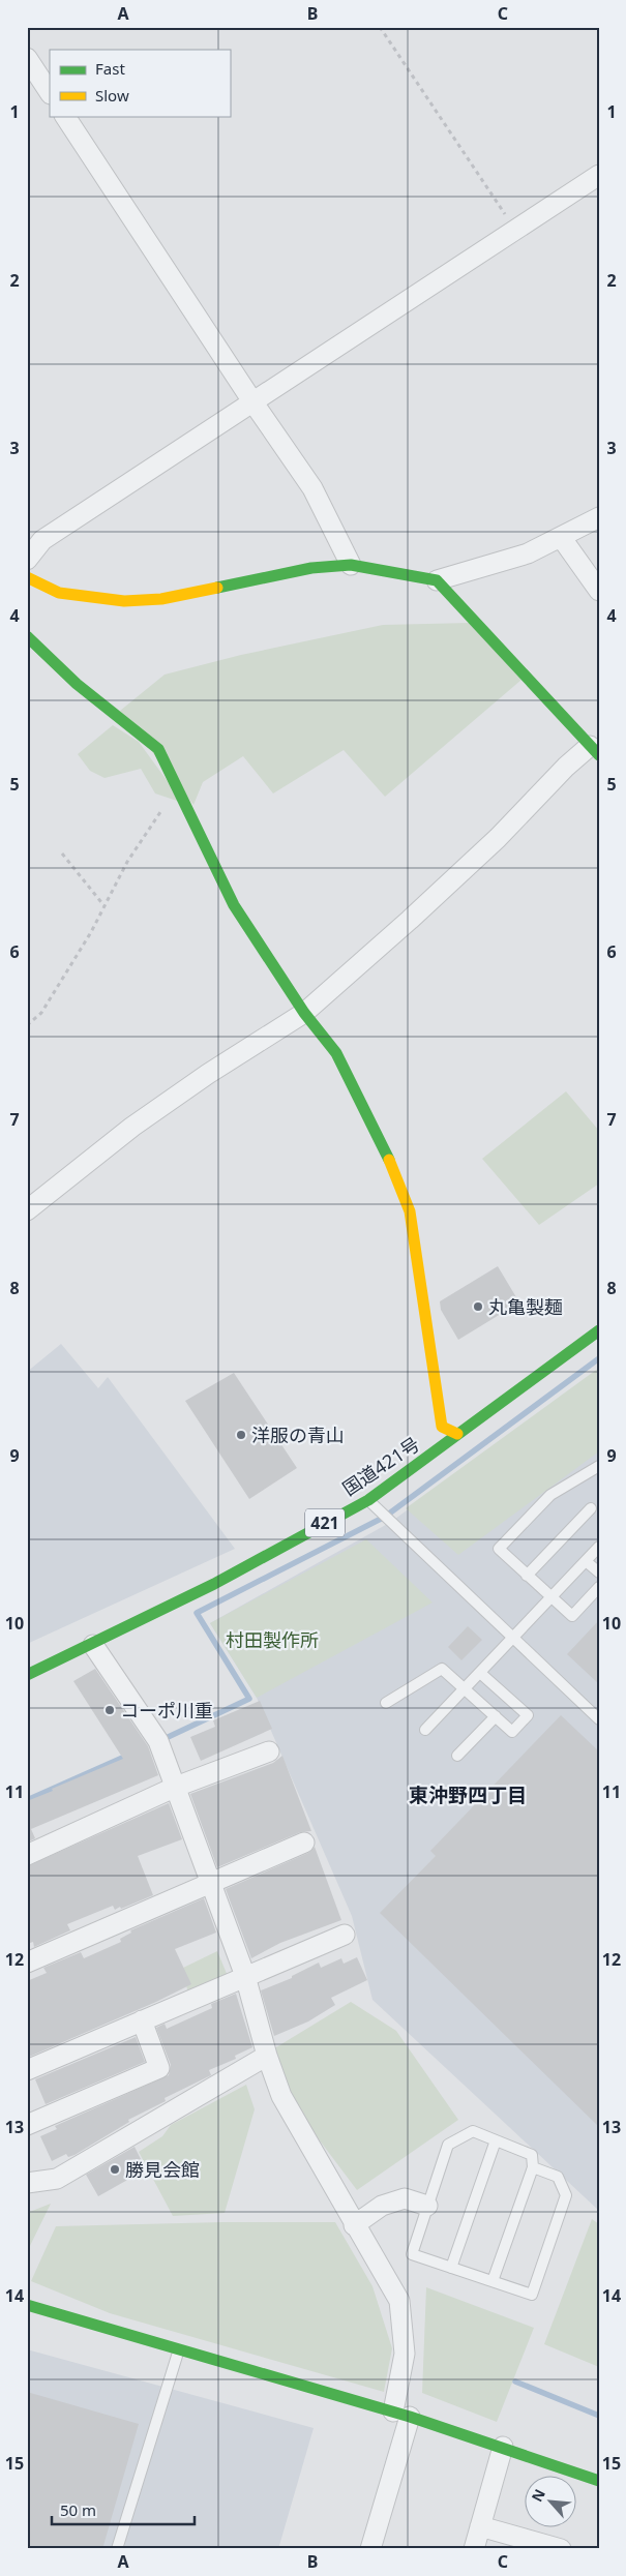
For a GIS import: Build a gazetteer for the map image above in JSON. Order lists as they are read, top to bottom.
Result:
{
  "streets": {
    "main road": ["国道421号", "421"]
  },
  "districts": ["東沖野四丁目"],
  "parks": ["村田製作所"],
  "places": [
    "丸亀製麺",
    "洋服の青山",
    "コーポ川重",
    "勝見会館"
  ],
  "legend": ["Fast", "Slow"],
  "scale_bar": "50 m",
  "north": "top left",
  "grid": {
    "columns": ["A", "B", "C"],
    "rows": [
      "1",
      "2",
      "3",
      "4",
      "5",
      "6",
      "7",
      "8",
      "9",
      "10",
      "11",
      "12",
      "13",
      "14",
      "15"
    ]
  }
}
